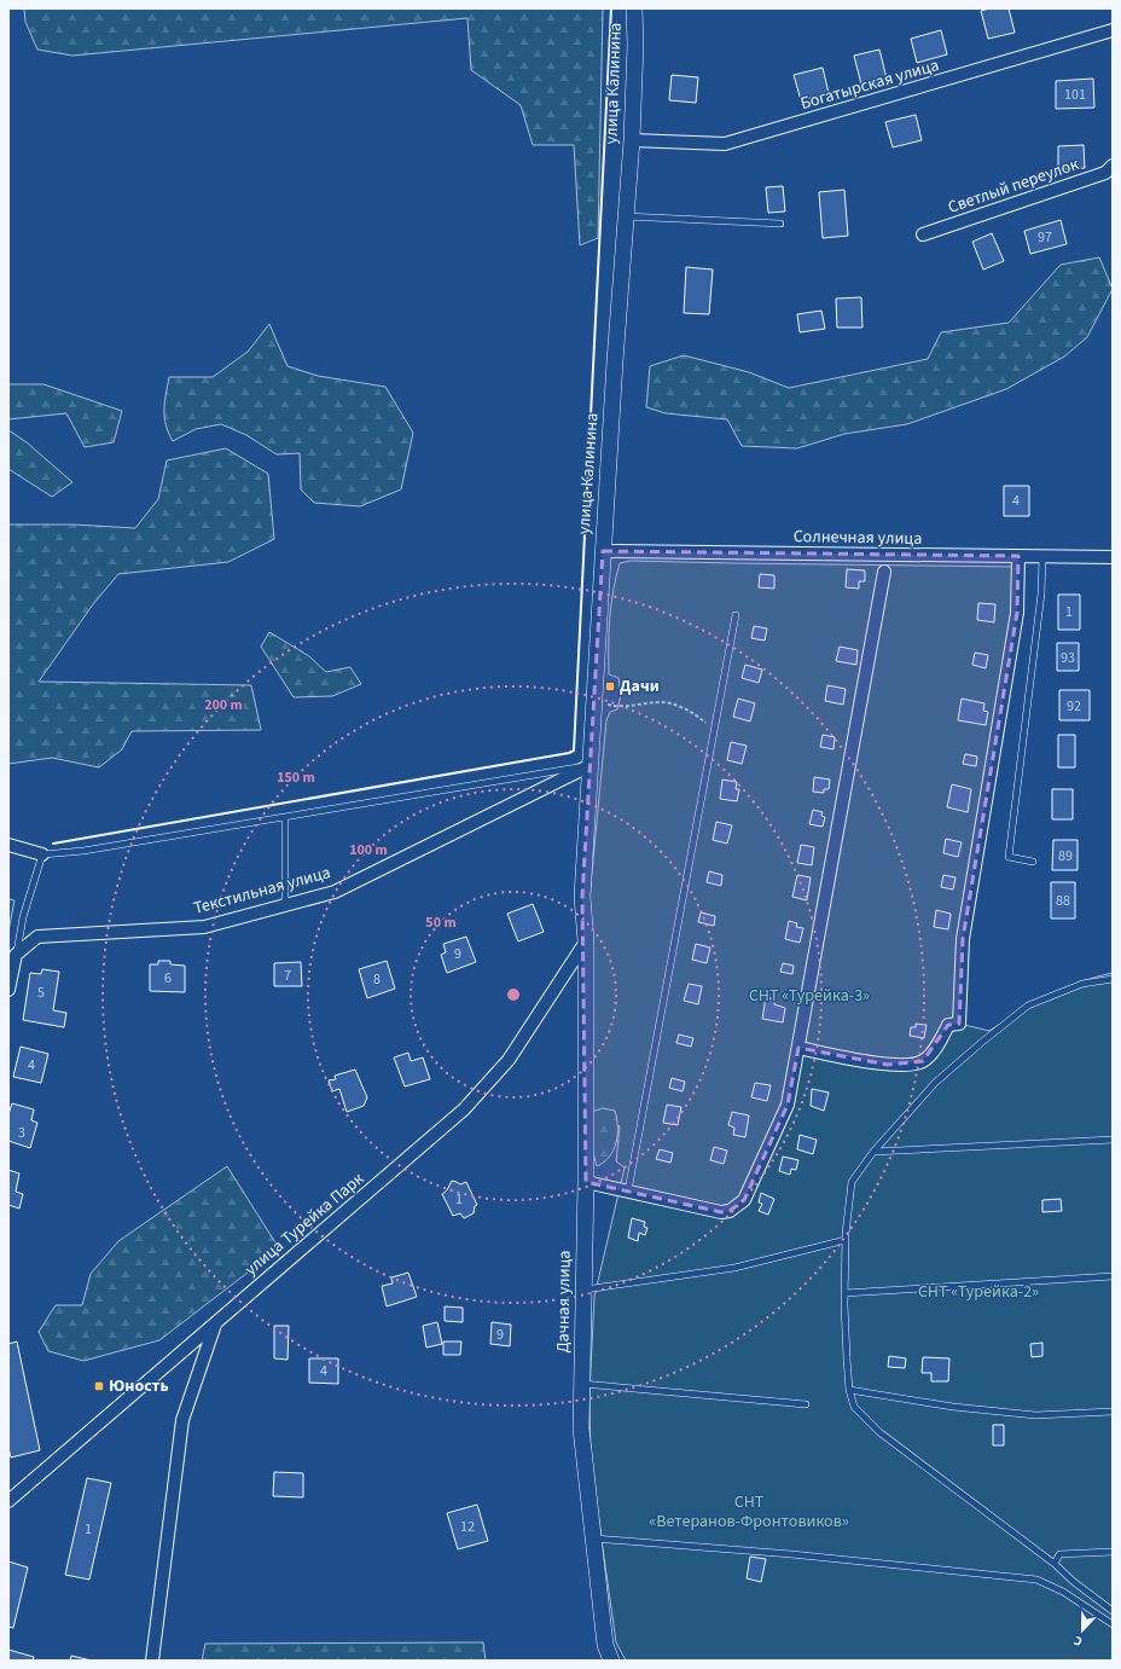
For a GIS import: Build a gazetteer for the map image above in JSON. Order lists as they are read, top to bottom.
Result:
{
  "streets": {
    "street": [
      "улица Калинина",
      "Богатырская улица",
      "Светлый переулок",
      "Солнечная улица",
      "Текстильная улица",
      "улица Турейка Парк",
      "Дачная улица"
    ]
  },
  "crossings": [
    ["улица Калинина", "Богатырская улица"],
    ["улица Калинина", "Солнечная улица"],
    ["улица Калинина", "Текстильная улица"],
    ["улица Калинина", "улица Турейка Парк"],
    ["улица Калинина", "Дачная улица"],
    ["улица Турейка Парк", "Дачная улица"]
  ],
  "parks": ["СНТ «Турейка-3»", "СНТ «Турейка-2»", "СНТ «Ветеранов-Фронтовиков»"],
  "places": {
    "transit": ["Дачи", "Юность"]
  },
  "house_numbers": [
    "101",
    "97",
    "4",
    "1",
    "93",
    "92",
    "89",
    "88",
    "9",
    "7",
    "6",
    "8",
    "5",
    "4",
    "3",
    "1",
    "9",
    "4",
    "12",
    "1"
  ],
  "north": "bottom",
  "rings": [
    "200 m",
    "150 m",
    "100 m",
    "50 m"
  ]
}
